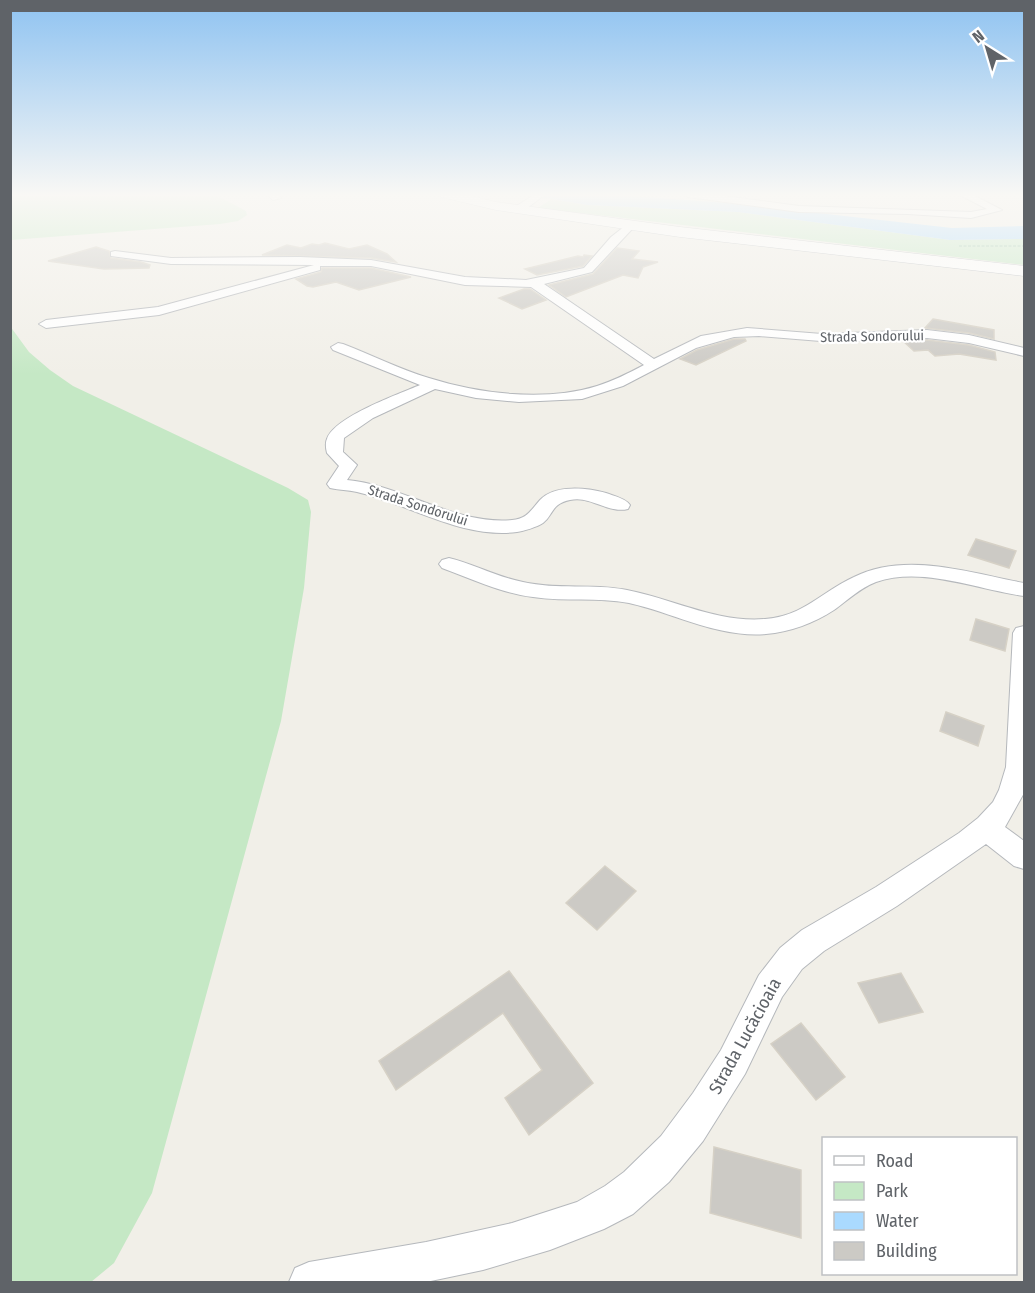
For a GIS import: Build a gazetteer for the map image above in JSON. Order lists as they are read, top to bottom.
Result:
{
  "streets": {
    "street": ["Strada Sondorului", "Strada Lucăcioaia"]
  },
  "legend": [
    "Road",
    "Park",
    "Water",
    "Building"
  ],
  "north": "top left"
}
